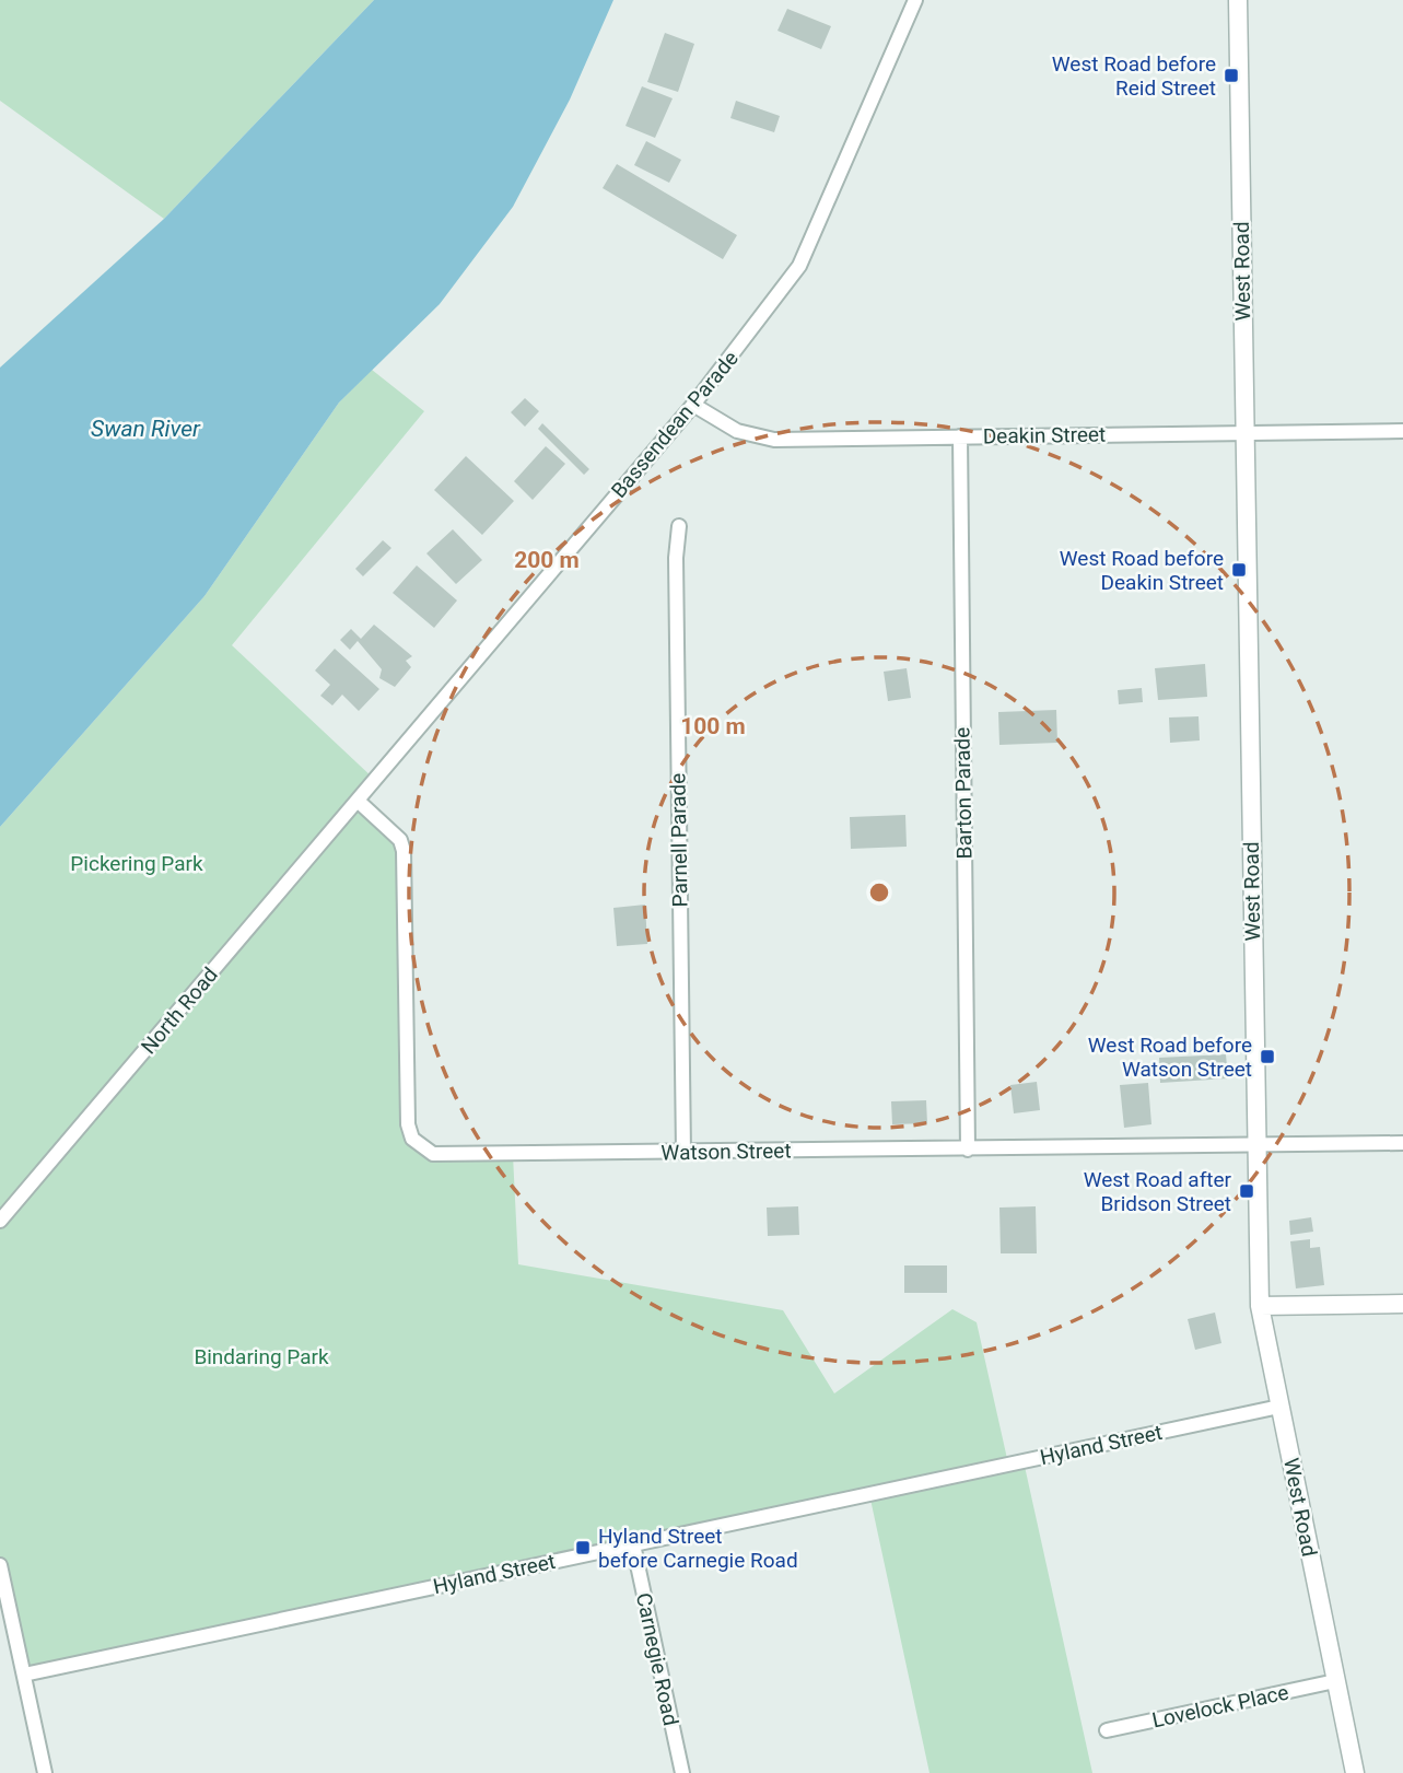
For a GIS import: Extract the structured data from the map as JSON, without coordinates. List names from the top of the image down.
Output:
{
  "streets": {
    "street": [
      "West Road",
      "Bassendean Parade",
      "Deakin Street",
      "Barton Parade",
      "Parnell Parade",
      "North Road",
      "Watson Street",
      "Hyland Street",
      "Carnegie Road",
      "Lovelock Place"
    ]
  },
  "crossings": [
    ["West Road", "Deakin Street"],
    ["West Road", "Watson Street"],
    ["West Road", "Hyland Street"],
    ["West Road", "Lovelock Place"],
    ["Bassendean Parade", "Deakin Street"],
    ["Bassendean Parade", "North Road"],
    ["Bassendean Parade", "Watson Street"],
    ["Deakin Street", "Barton Parade"],
    ["Barton Parade", "Watson Street"],
    ["Parnell Parade", "Watson Street"],
    ["North Road", "Watson Street"],
    ["Hyland Street", "Carnegie Road"]
  ],
  "water": ["Swan River"],
  "parks": ["Pickering Park", "Bindaring Park"],
  "places": {
    "transit": [
      "West Road before Reid Street",
      "West Road before Deakin Street",
      "West Road before Watson Street",
      "West Road after Bridson Street",
      "Hyland Street before Carnegie Road"
    ]
  },
  "rings": ["200 m", "100 m"]
}
